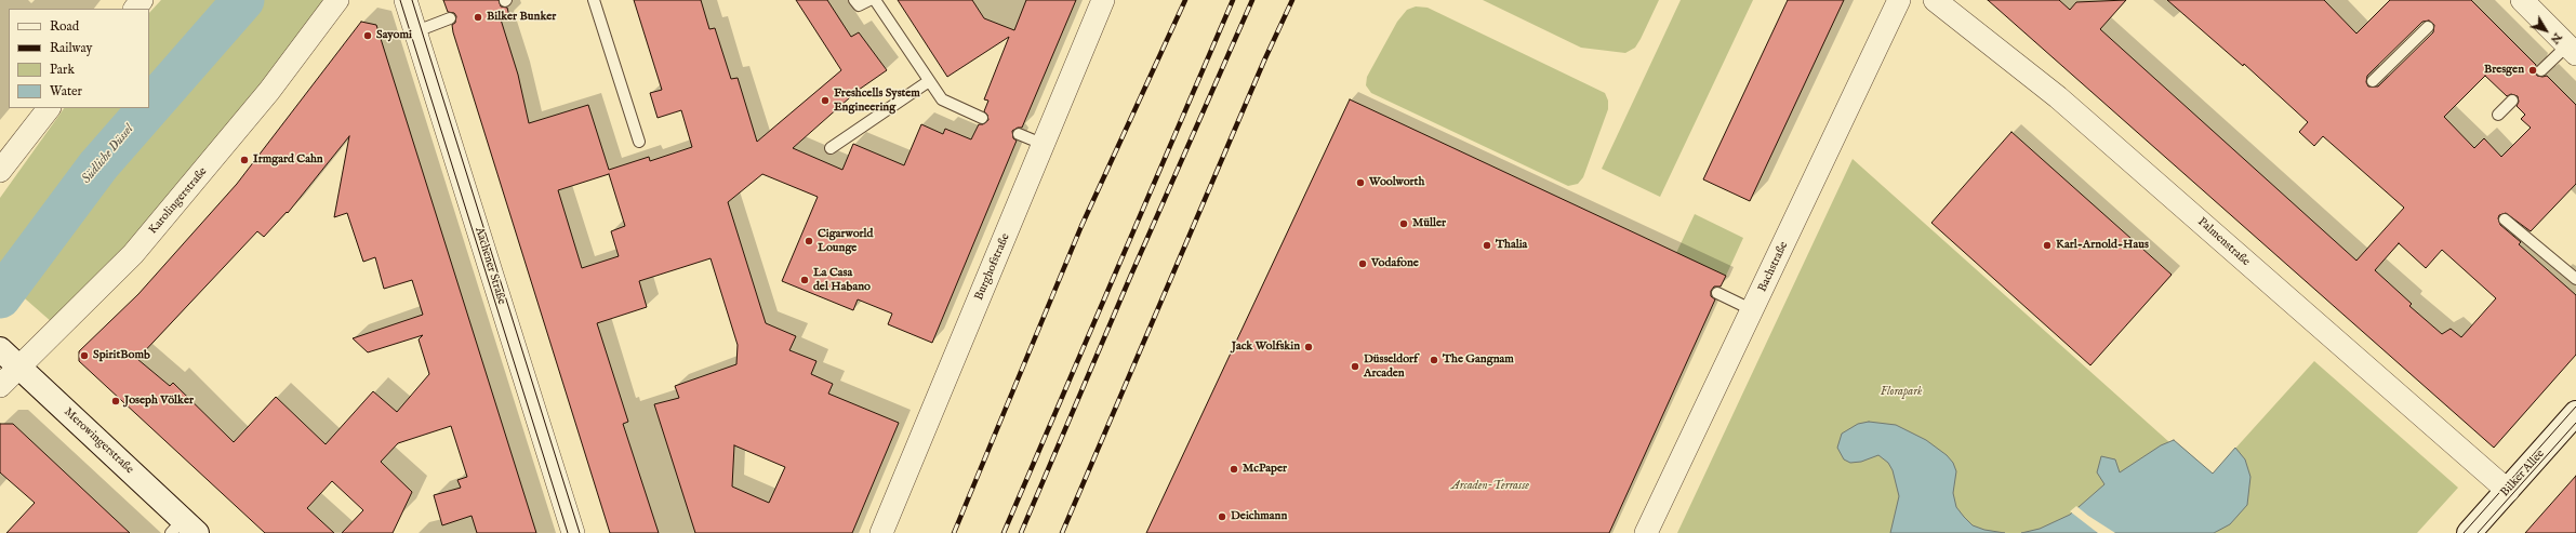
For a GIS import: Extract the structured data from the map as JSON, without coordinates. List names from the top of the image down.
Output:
{
  "streets": {
    "main road": ["Merowingerstraße", "Bilker Allee"],
    "street": [
      "Karolingerstraße",
      "Palmenstraße",
      "Aachener Straße",
      "Burghofstraße",
      "Bachstraße"
    ]
  },
  "crossings": [
    ["Karolingerstraße", "Merowingerstraße"],
    ["Palmenstraße", "Bilker Allee"]
  ],
  "water": ["Südliche Düssel"],
  "parks": ["Florapark", "Arcaden-Terrasse"],
  "places": [
    "Bilker Bunker",
    "Sayomi",
    "Bresgen",
    "Freshcells System Engineering",
    "Irmgard Cahn",
    "Woolworth",
    "Müller",
    "Cigarworld Lounge",
    "Thalia",
    "Karl-Arnold-Haus",
    "Vodafone",
    "La Casa del Habano",
    "Jack Wolfskin",
    "SpiritBomb",
    "The Gangnam",
    "Düsseldorf Arcaden",
    "Joseph Völker",
    "McPaper",
    "Deichmann"
  ],
  "legend": [
    "Road",
    "Railway",
    "Park",
    "Water"
  ],
  "north": "bottom right"
}
